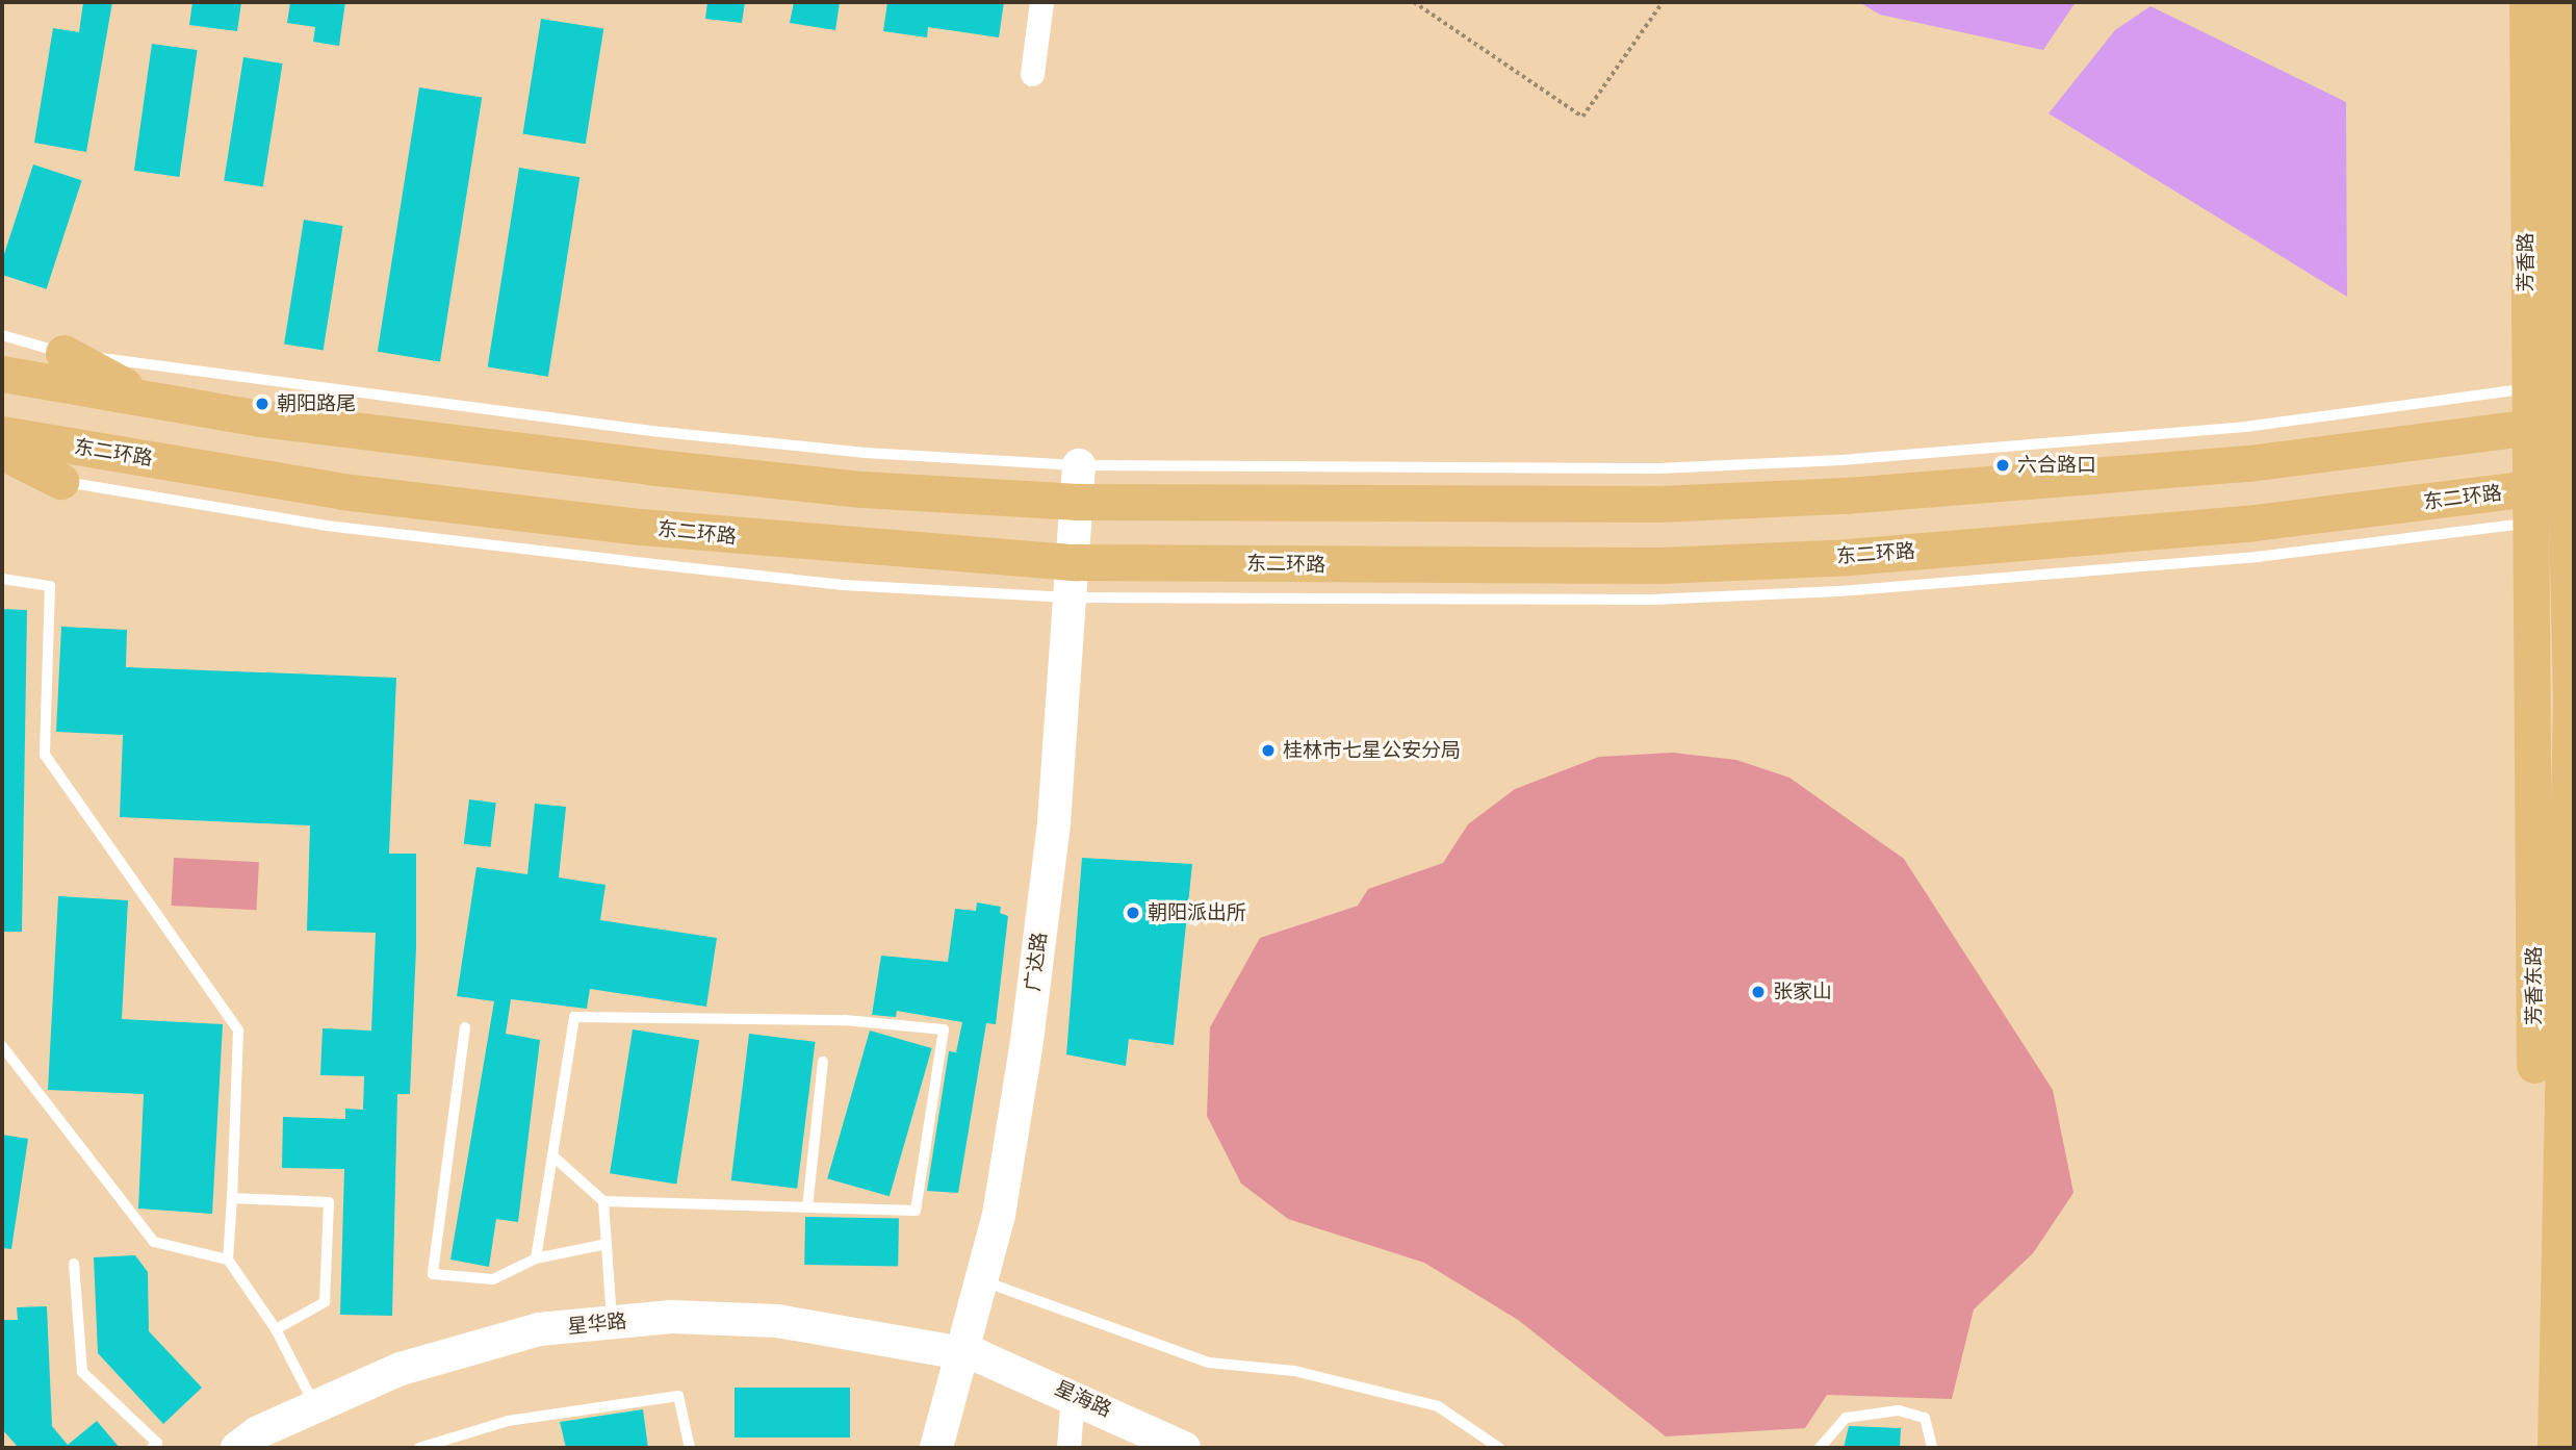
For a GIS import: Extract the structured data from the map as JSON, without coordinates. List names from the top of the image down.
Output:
{
  "streets": {
    "main road": ["芳香路", "东二环路", "芳香东路"],
    "street": ["广达路", "星华路", "星海路"]
  },
  "crossings": [
    ["芳香路", "东二环路"],
    ["芳香路", "芳香东路"],
    ["东二环路", "广达路"],
    ["东二环路", "芳香东路"],
    ["广达路", "星华路"],
    ["广达路", "星海路"],
    ["星华路", "星海路"]
  ],
  "places": [
    "朝阳路尾",
    "六合路口",
    "桂林市七星公安分局",
    "朝阳派出所",
    "张家山"
  ]
}
